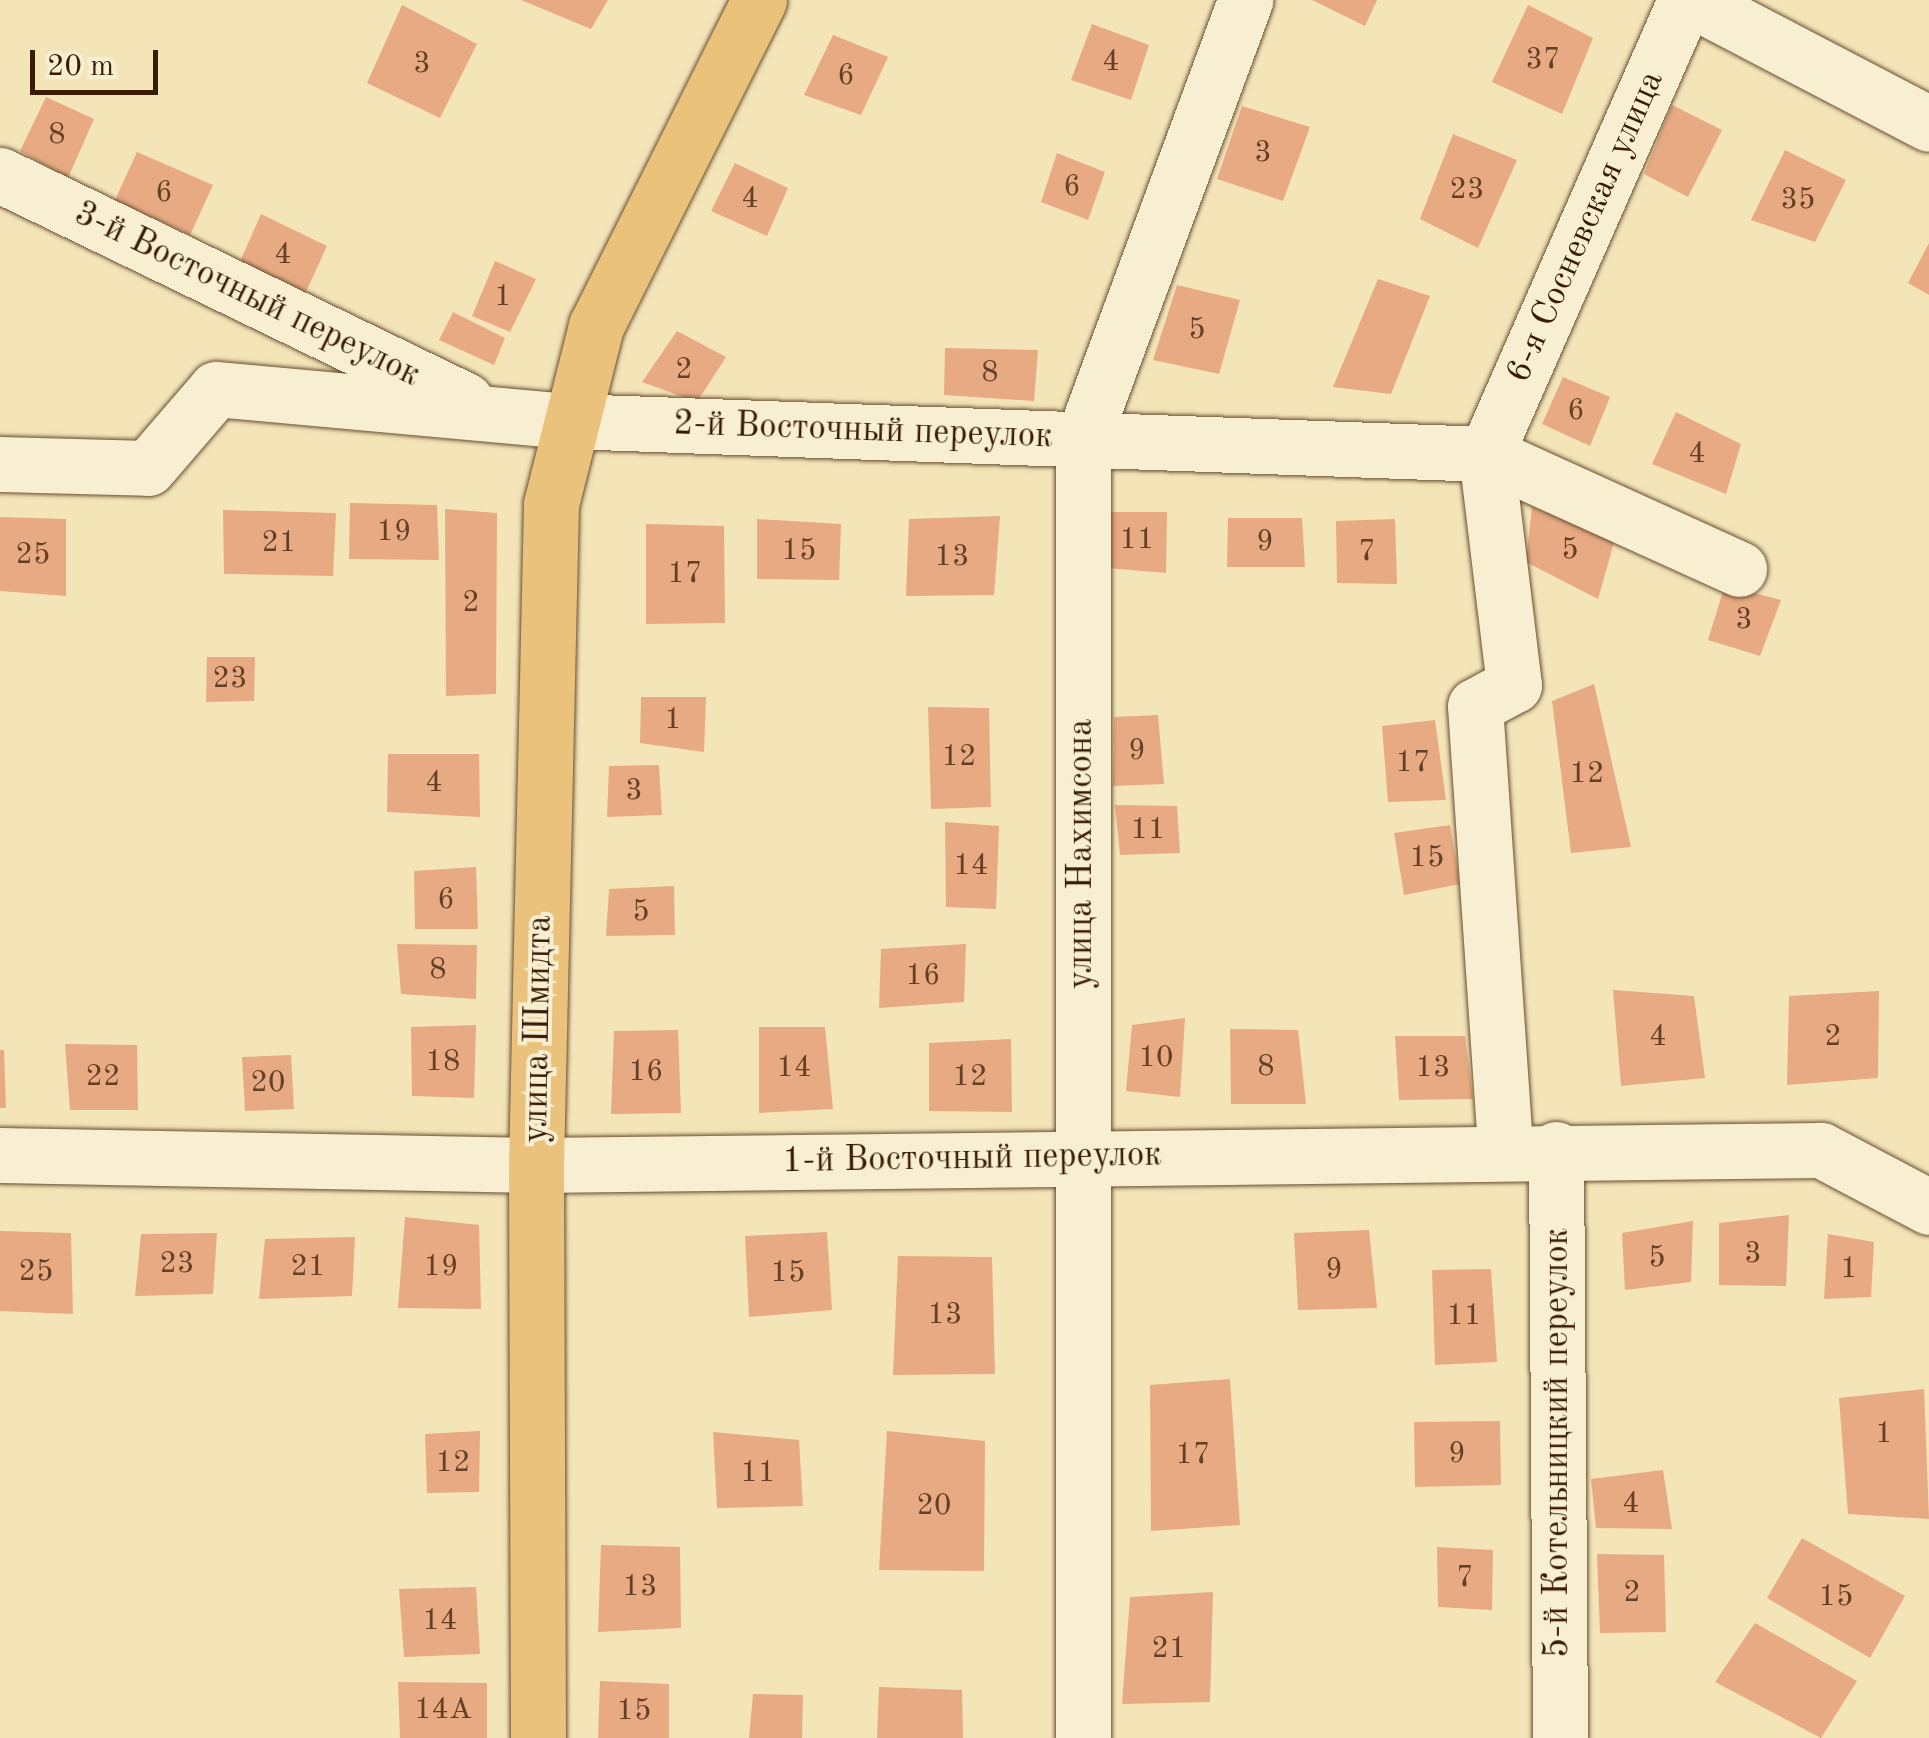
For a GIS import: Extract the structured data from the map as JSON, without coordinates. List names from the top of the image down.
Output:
{
  "streets": {
    "main road": ["улица Шмидта"],
    "street": [
      "6-я Сосневская улица",
      "3-й Восточный переулок",
      "2-й Восточный переулок",
      "улица Нахимсона",
      "1-й Восточный переулок",
      "5-й Котельницкий переулок"
    ]
  },
  "crossings": [
    ["6-я Сосневская улица", "2-й Восточный переулок"],
    ["6-я Сосневская улица", "5-й Котельницкий переулок"],
    ["3-й Восточный переулок", "2-й Восточный переулок"],
    ["2-й Восточный переулок", "улица Нахимсона"],
    ["2-й Восточный переулок", "улица Шмидта"],
    ["2-й Восточный переулок", "5-й Котельницкий переулок"],
    ["улица Нахимсона", "1-й Восточный переулок"],
    ["улица Шмидта", "1-й Восточный переулок"],
    ["1-й Восточный переулок", "5-й Котельницкий переулок"]
  ],
  "house_numbers": [
    "37",
    "4",
    "3",
    "6",
    "8",
    "3",
    "6",
    "23",
    "6",
    "4",
    "35",
    "4",
    "1",
    "5",
    "2",
    "8",
    "6",
    "4",
    "19",
    "11",
    "9",
    "21",
    "5",
    "15",
    "7",
    "25",
    "13",
    "17",
    "2",
    "3",
    "23",
    "1",
    "9",
    "12",
    "17",
    "12",
    "4",
    "3",
    "11",
    "15",
    "14",
    "6",
    "5",
    "8",
    "16",
    "4",
    "2",
    "10",
    "18",
    "8",
    "14",
    "13",
    "16",
    "22",
    "12",
    "20",
    "3",
    "5",
    "23",
    "21",
    "19",
    "1",
    "9",
    "25",
    "15",
    "13",
    "11",
    "1",
    "9",
    "17",
    "12",
    "11",
    "4",
    "20",
    "7",
    "13",
    "2",
    "15",
    "14",
    "21",
    "14А",
    "15"
  ],
  "scale_bar": "20 m"
}
